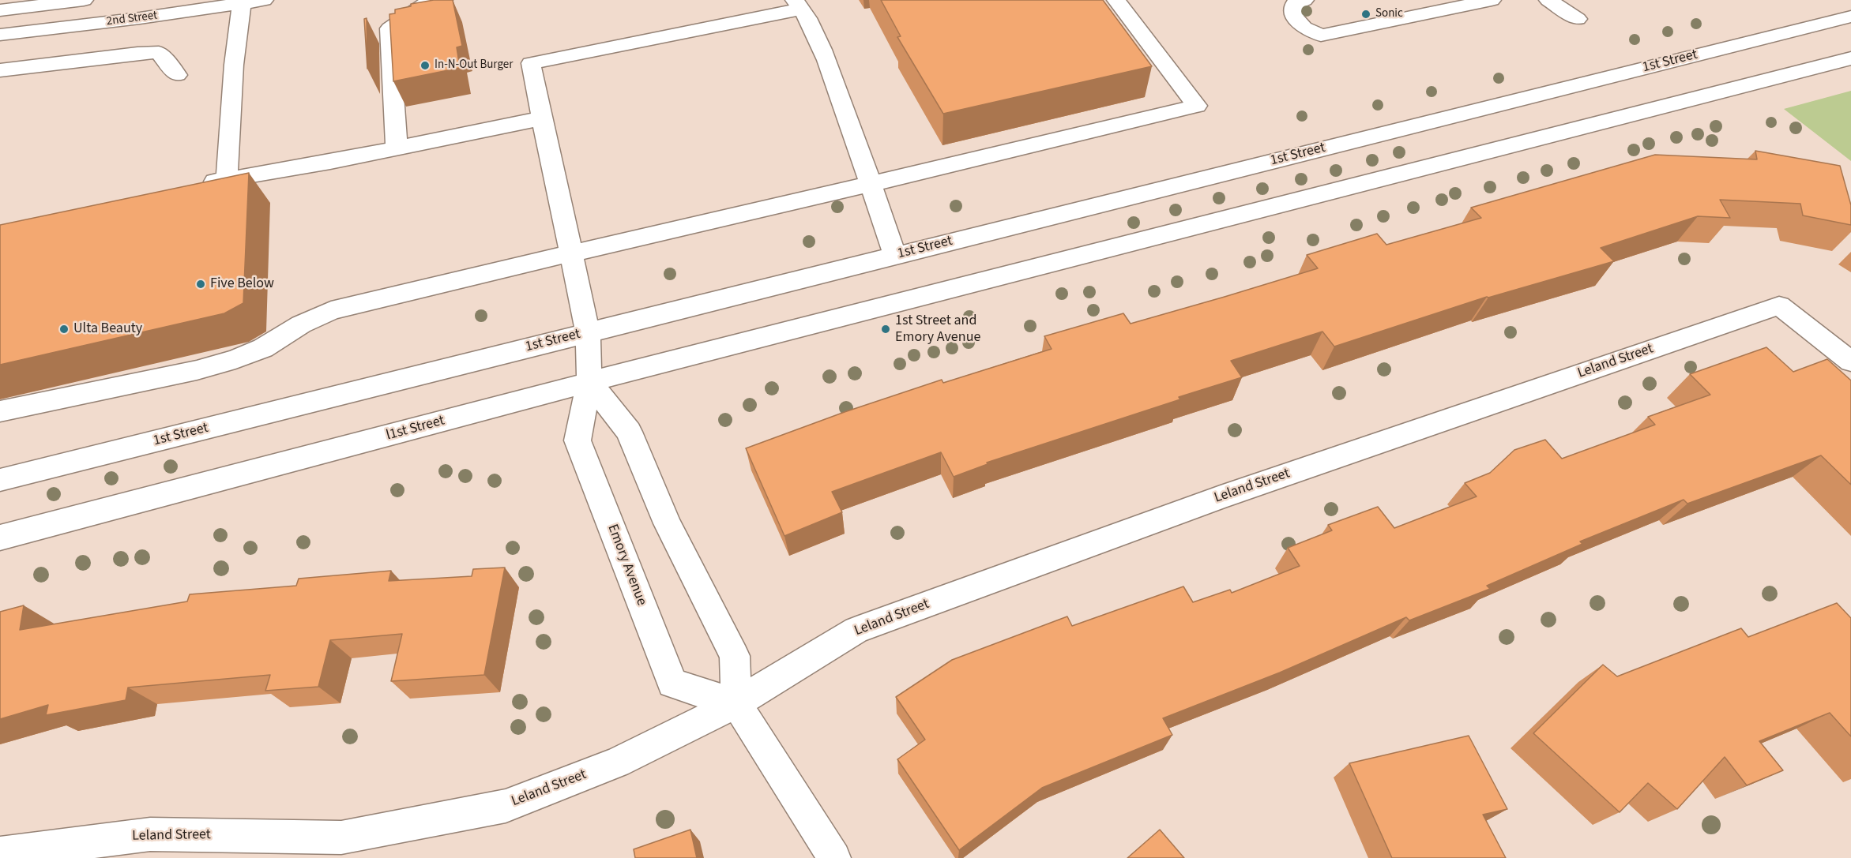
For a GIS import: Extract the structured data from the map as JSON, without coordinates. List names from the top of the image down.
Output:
{
  "streets": {
    "street": [
      "2nd Street",
      "1st Street",
      "Leland Street",
      "l1st Street",
      "Emory Avenue"
    ]
  },
  "crossings": [
    ["1st Street", "Emory Avenue"],
    ["Leland Street", "Emory Avenue"],
    ["l1st Street", "Emory Avenue"]
  ],
  "places": [
    "Sonic",
    "In-N-Out Burger",
    "Five Below",
    "Ulta Beauty",
    "1st Street and Emory Avenue"
  ]
}
